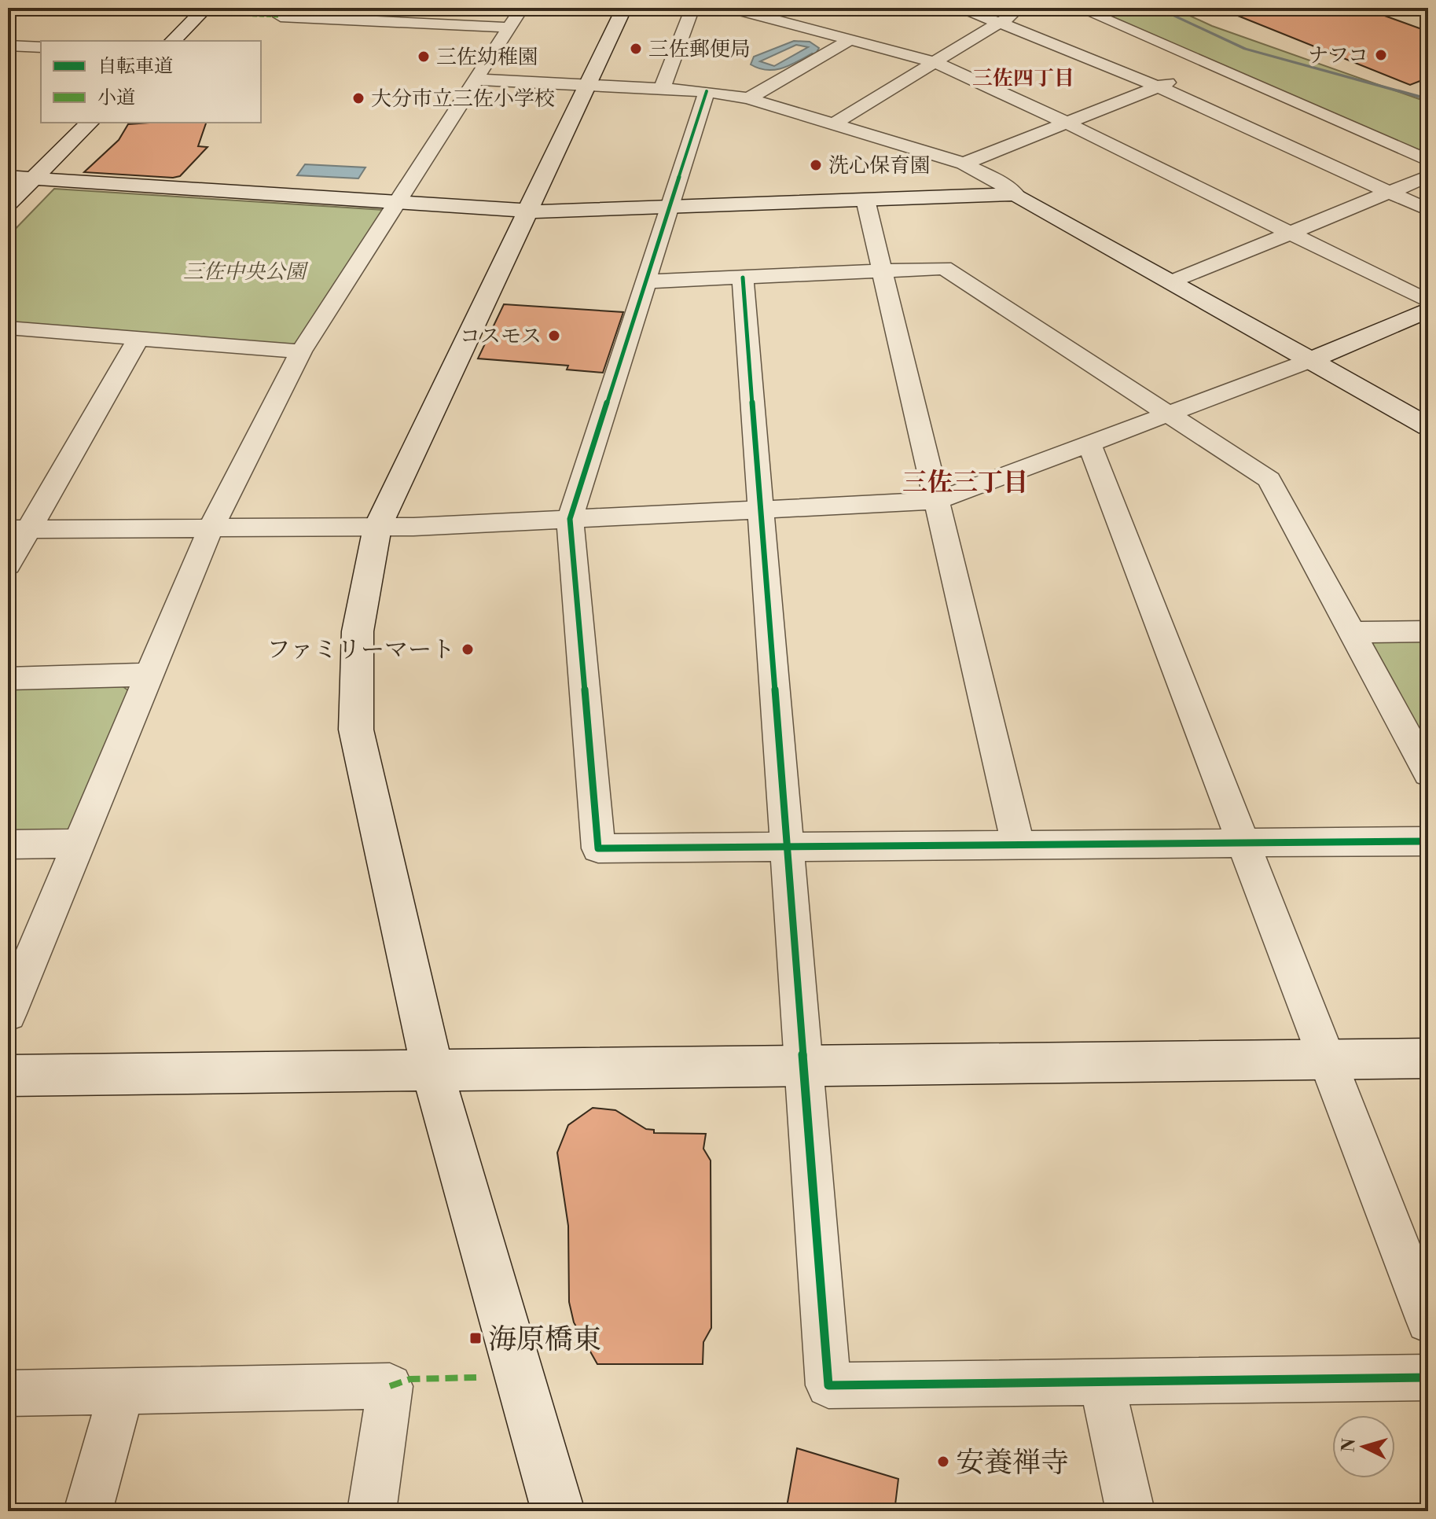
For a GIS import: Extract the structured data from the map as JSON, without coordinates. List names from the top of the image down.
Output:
{
  "districts": ["三佐四丁目", "三佐三丁目"],
  "parks": ["三佐中央公園"],
  "places": {
    "other": [
      "三佐郵便局",
      "ナフコ",
      "三佐幼稚園",
      "大分市立三佐小学校",
      "洗心保育園",
      "コスモス",
      "ファミリーマート",
      "安養禅寺"
    ],
    "transit": ["海原橋東"]
  },
  "legend": ["自転車道", "小道"],
  "north": "left"
}
